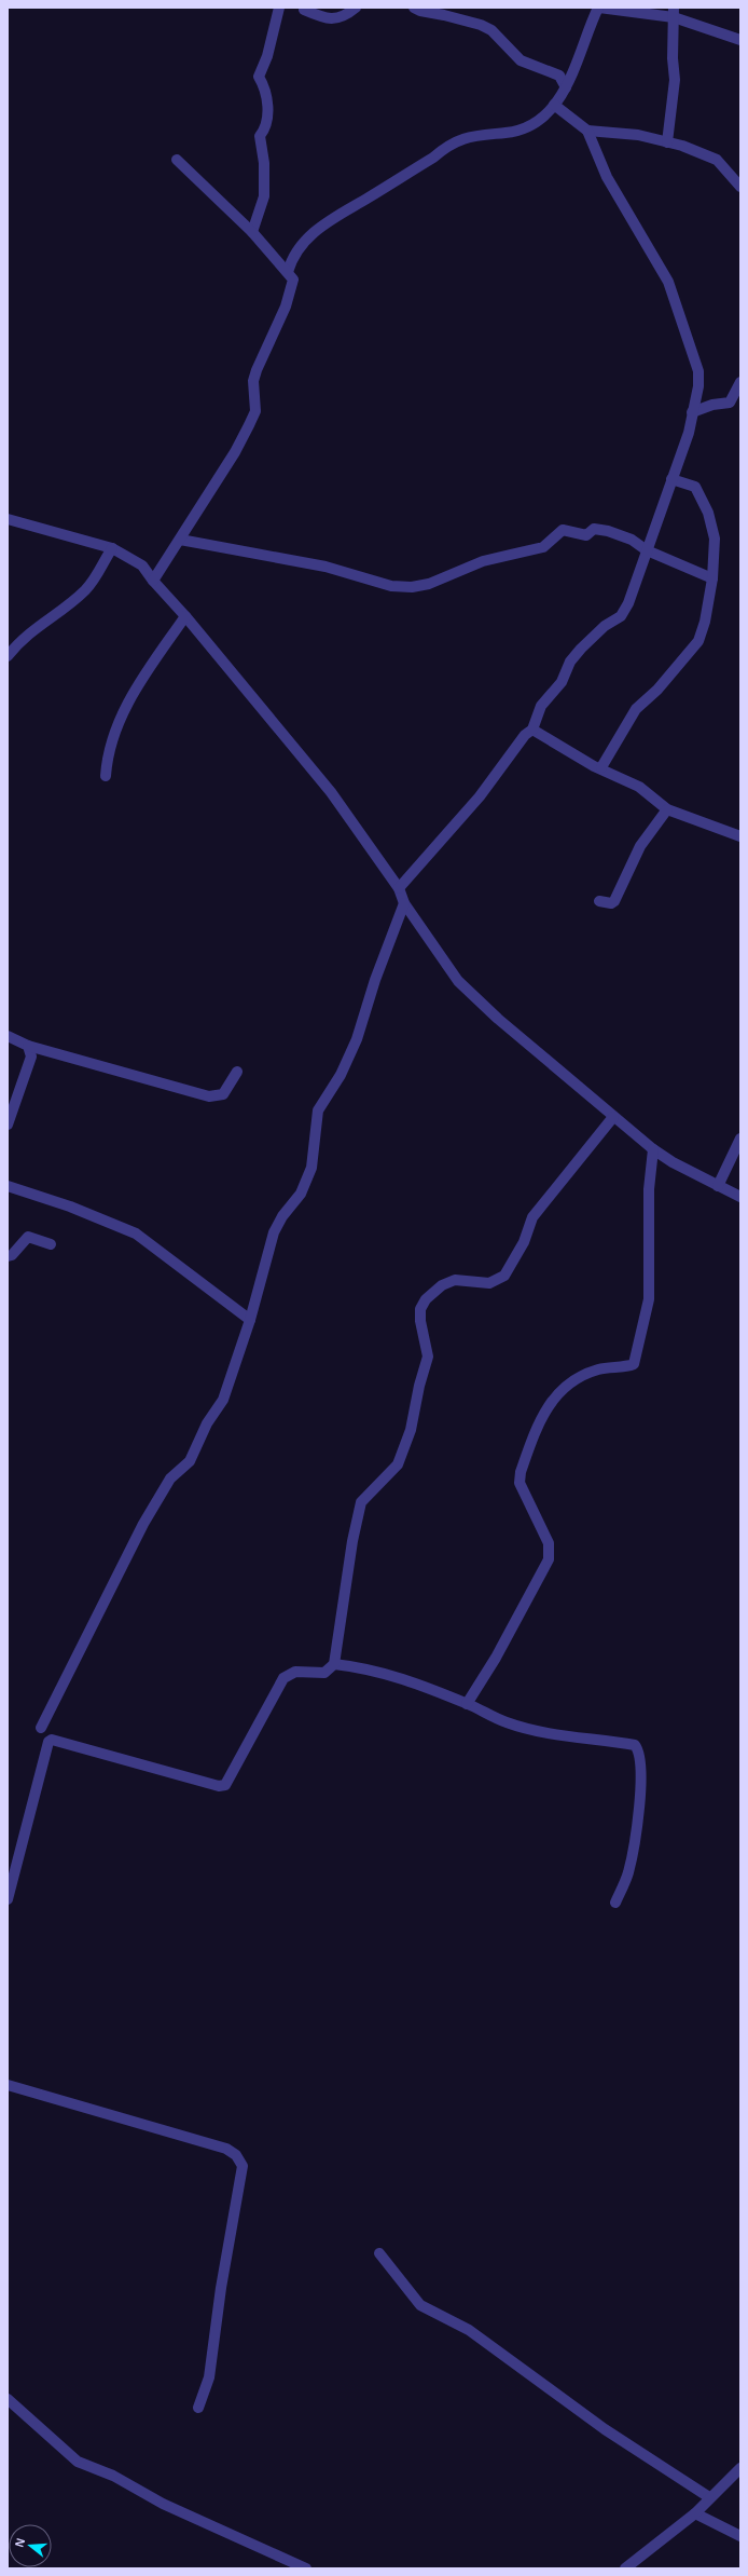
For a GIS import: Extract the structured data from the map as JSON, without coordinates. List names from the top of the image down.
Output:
{
  "north": "left"
}
